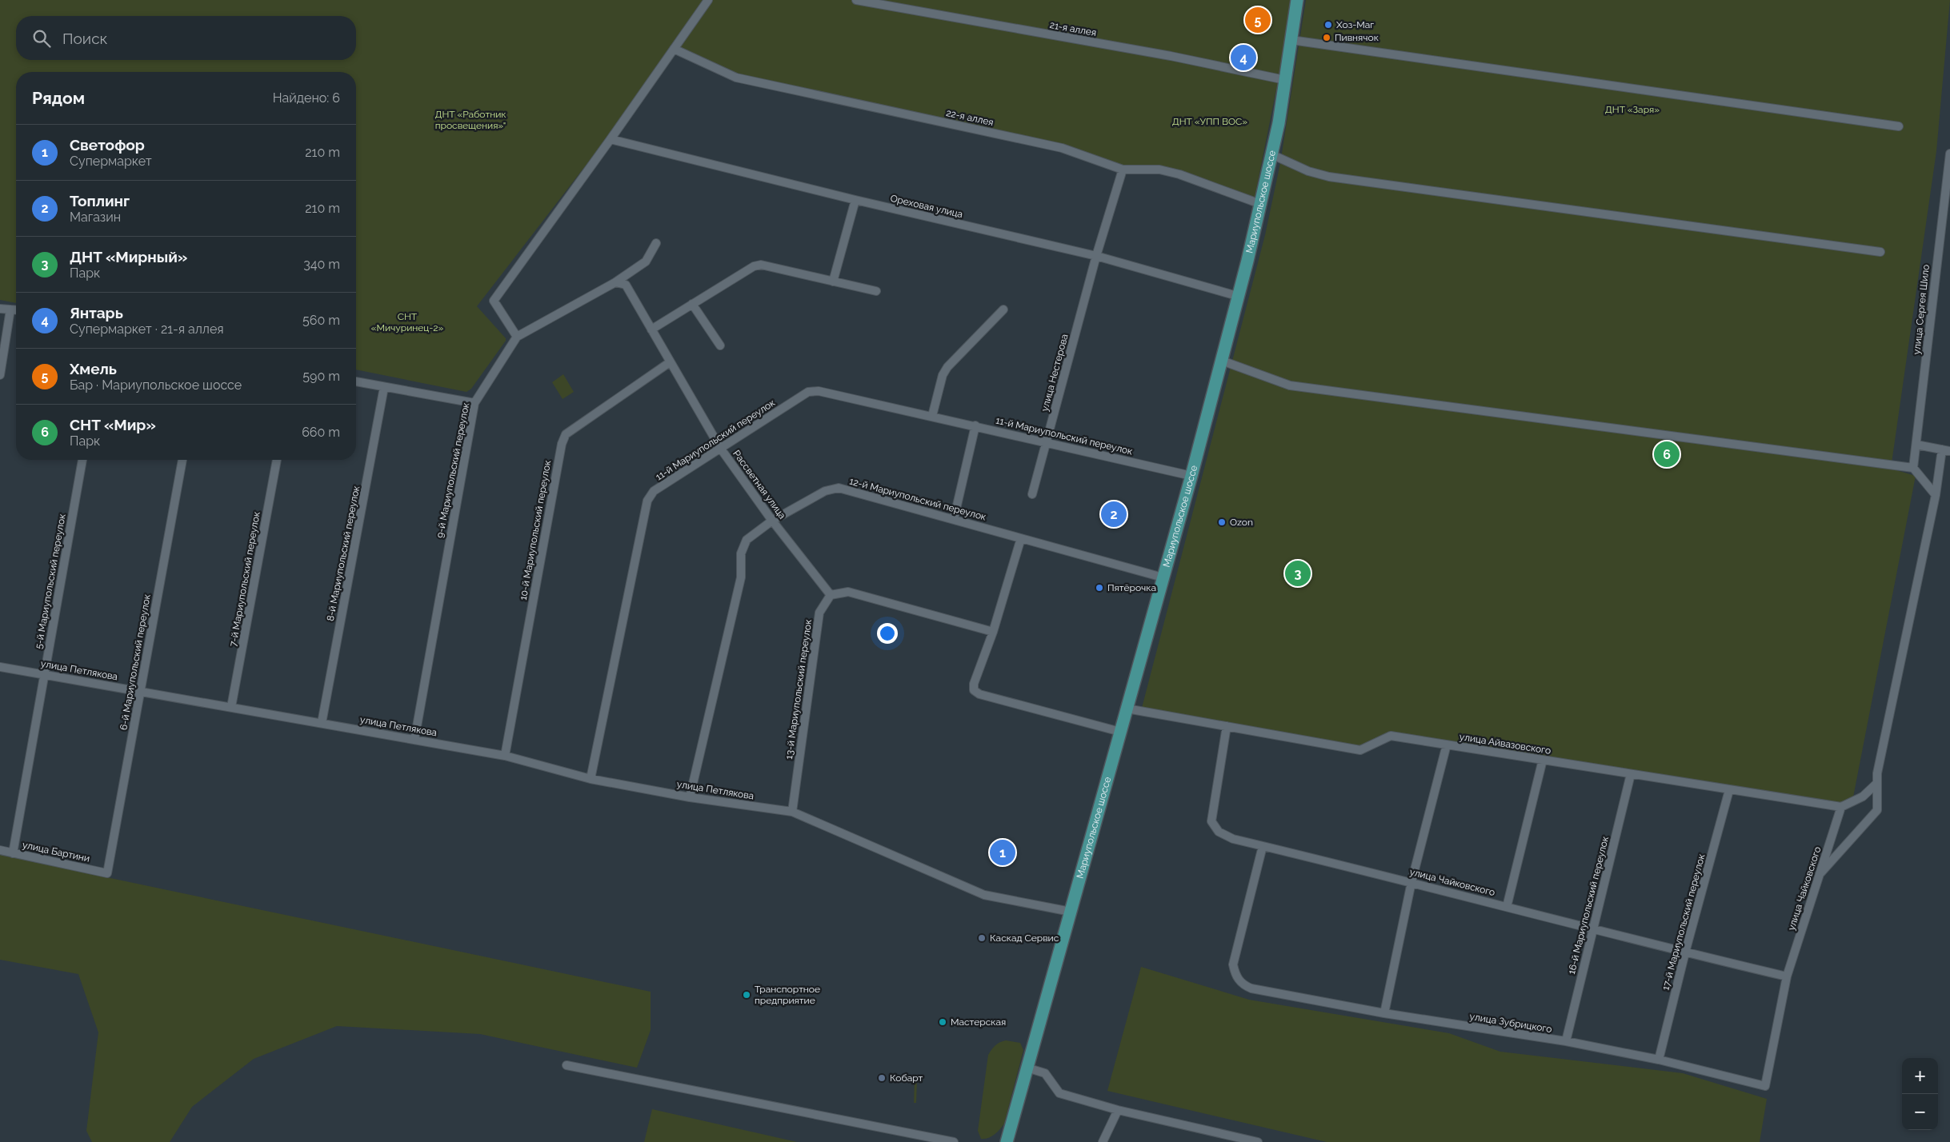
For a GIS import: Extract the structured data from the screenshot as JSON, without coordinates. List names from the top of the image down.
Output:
{
  "streets": {
    "main road": ["Мариупольское шоссе"],
    "street": [
      "21-я аллея",
      "22-я аллея",
      "Ореховая улица",
      "улица Сергея Шило",
      "улица Нестерова",
      "11-й Мариупольский переулок",
      "9-й Мариупольский переулок",
      "Рассветная улица",
      "12-й Мариупольский переулок",
      "10-й Мариупольский переулок",
      "8-й Мариупольский переулок",
      "7-й Мариупольский переулок",
      "5-й Мариупольский переулок",
      "6-й Мариупольский переулок",
      "улица Петлякова",
      "13-й Мариупольский переулок",
      "улица Айвазовского",
      "улица Бартини",
      "улица Чайковского",
      "16-й Мариупольский переулок",
      "17-й Мариупольский переулок",
      "улица Зубрицкого"
    ]
  },
  "crossings": [
    ["21-я аллея", "Мариупольское шоссе"],
    ["22-я аллея", "Мариупольское шоссе"],
    ["22-я аллея", "улица Нестерова"],
    ["Мариупольское шоссе", "Ореховая улица"],
    ["Мариупольское шоссе", "11-й Мариупольский переулок"],
    ["Мариупольское шоссе", "12-й Мариупольский переулок"],
    ["Мариупольское шоссе", "улица Петлякова"],
    ["Мариупольское шоссе", "улица Айвазовского"],
    ["Ореховая улица", "улица Нестерова"],
    ["улица Нестерова", "11-й Мариупольский переулок"],
    ["11-й Мариупольский переулок", "Рассветная улица"],
    ["11-й Мариупольский переулок", "улица Петлякова"],
    ["9-й Мариупольский переулок", "Рассветная улица"],
    ["9-й Мариупольский переулок", "улица Петлякова"],
    ["Рассветная улица", "12-й Мариупольский переулок"],
    ["Рассветная улица", "10-й Мариупольский переулок"],
    ["Рассветная улица", "13-й Мариупольский переулок"],
    ["12-й Мариупольский переулок", "улица Петлякова"],
    ["10-й Мариупольский переулок", "улица Петлякова"],
    ["8-й Мариупольский переулок", "улица Петлякова"],
    ["7-й Мариупольский переулок", "улица Петлякова"],
    ["5-й Мариупольский переулок", "улица Петлякова"],
    ["5-й Мариупольский переулок", "улица Бартини"],
    ["6-й Мариупольский переулок", "улица Петлякова"],
    ["6-й Мариупольский переулок", "улица Бартини"],
    ["улица Петлякова", "13-й Мариупольский переулок"],
    ["улица Айвазовского", "улица Чайковского"],
    ["улица Айвазовского", "16-й Мариупольский переулок"],
    ["улица Айвазовского", "17-й Мариупольский переулок"],
    ["улица Чайковского", "16-й Мариупольский переулок"],
    ["улица Чайковского", "17-й Мариупольский переулок"],
    ["улица Чайковского", "улица Зубрицкого"],
    ["16-й Мариупольский переулок", "улица Зубрицкого"],
    ["17-й Мариупольский переулок", "улица Зубрицкого"]
  ],
  "parks": [
    "ДНТ «Заря»",
    "ДНТ «Работник просвещения»\"",
    "ДНТ «УПП ВОС»",
    "СНТ «Мичуринец-2»"
  ],
  "places": [
    "Хоз-Маг",
    "Пивнячок",
    "Ozon",
    "Пятёрочка",
    "Каскад Сервис",
    "Транспортное предприятие",
    "Мастерская",
    "Кобарт"
  ],
  "page": {
    "pins": [
      "5",
      "4",
      "6",
      "2",
      "3",
      "1"
    ],
    "search": "Поиск",
    "heading": ["Рядом", "Найдено: 6"],
    "list": [
      {
        "mark": "1",
        "name": "Светофор",
        "note": "Супермаркет",
        "value": "210 m"
      },
      {
        "mark": "2",
        "name": "Топлинг",
        "note": "Магазин",
        "value": "210 m"
      },
      {
        "mark": "3",
        "name": "ДНТ «Мирный»",
        "note": "Парк",
        "value": "340 m"
      },
      {
        "mark": "4",
        "name": "Янтарь",
        "note": "Супермаркет · 21-я аллея",
        "value": "560 m"
      },
      {
        "mark": "5",
        "name": "Хмель",
        "note": "Бар · Мариупольское шоссе",
        "value": "590 m"
      },
      {
        "mark": "6",
        "name": "СНТ «Мир»",
        "note": "Парк",
        "value": "660 m"
      }
    ],
    "map_buttons": ["+", "−"]
  }
}
